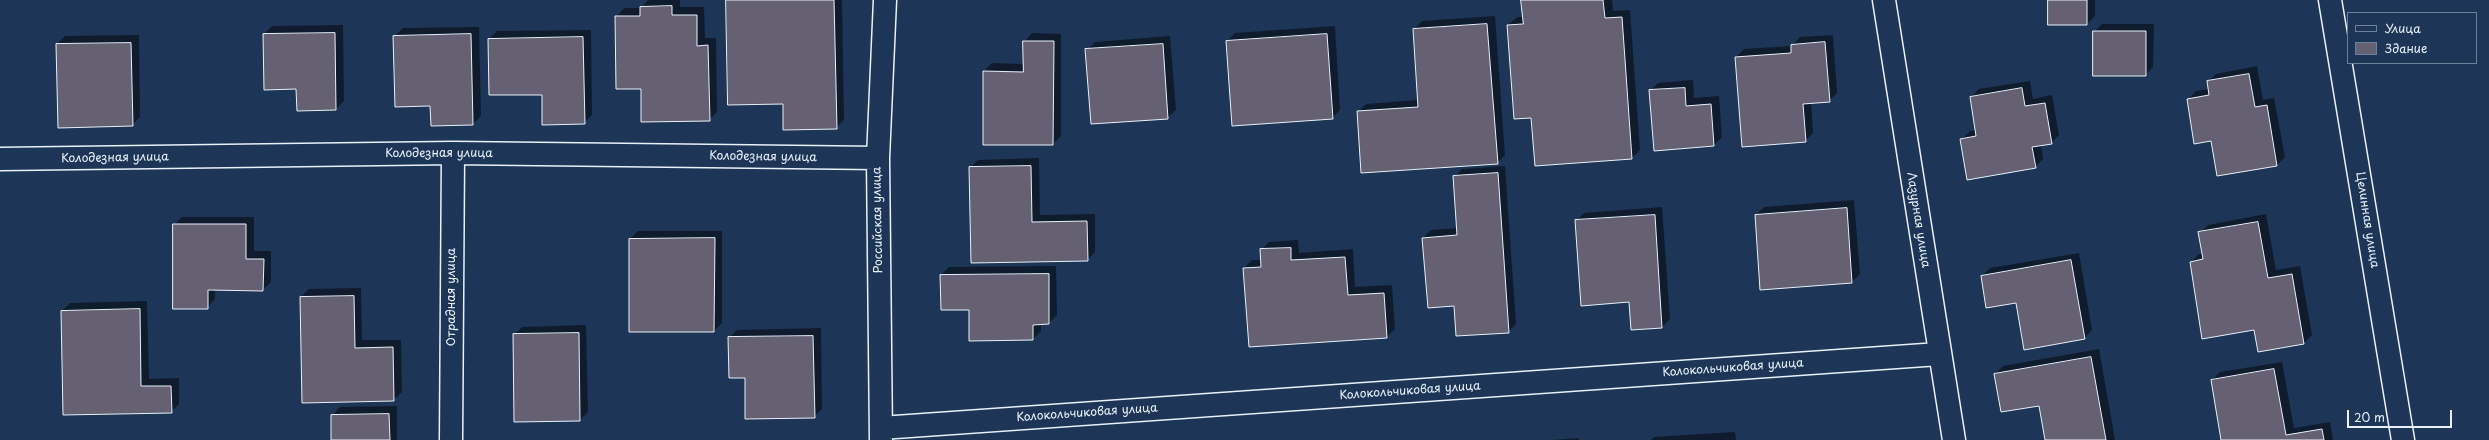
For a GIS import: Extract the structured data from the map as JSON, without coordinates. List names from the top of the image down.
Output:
{
  "streets": {
    "street": [
      "Колодезная улица",
      "Российская улица",
      "Лазурная улица",
      "Целинная улица",
      "Отрадная улица",
      "Колокольчиковая улица"
    ]
  },
  "crossings": [
    ["Колодезная улица", "Российская улица"],
    ["Колодезная улица", "Отрадная улица"],
    ["Российская улица", "Колокольчиковая улица"],
    ["Лазурная улица", "Колокольчиковая улица"]
  ],
  "legend": ["Улица", "Здание"],
  "scale_bar": "20 m"
}
